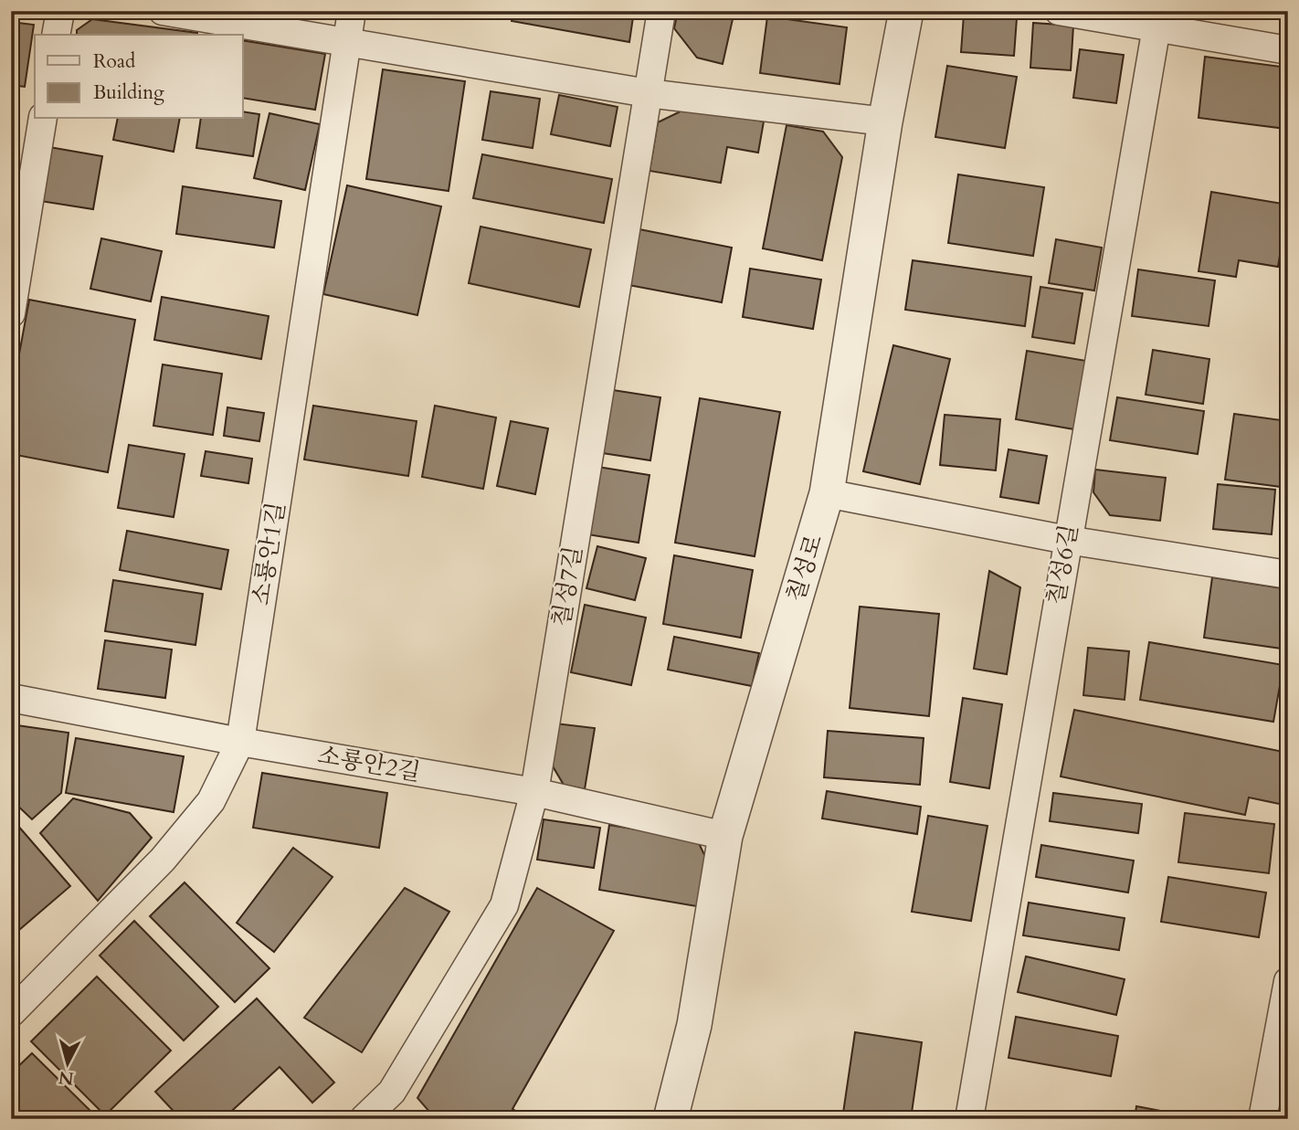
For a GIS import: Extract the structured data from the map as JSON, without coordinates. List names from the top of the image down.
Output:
{
  "streets": {
    "street": [
      "소룡안1길",
      "칠성6길",
      "칠성로",
      "칠성7길",
      "소룡안2길"
    ]
  },
  "crossings": [
    ["소룡안1길", "소룡안2길"],
    ["칠성로", "소룡안2길"],
    ["칠성7길", "소룡안2길"]
  ],
  "legend": ["Road", "Building"],
  "north": "bottom"
}
